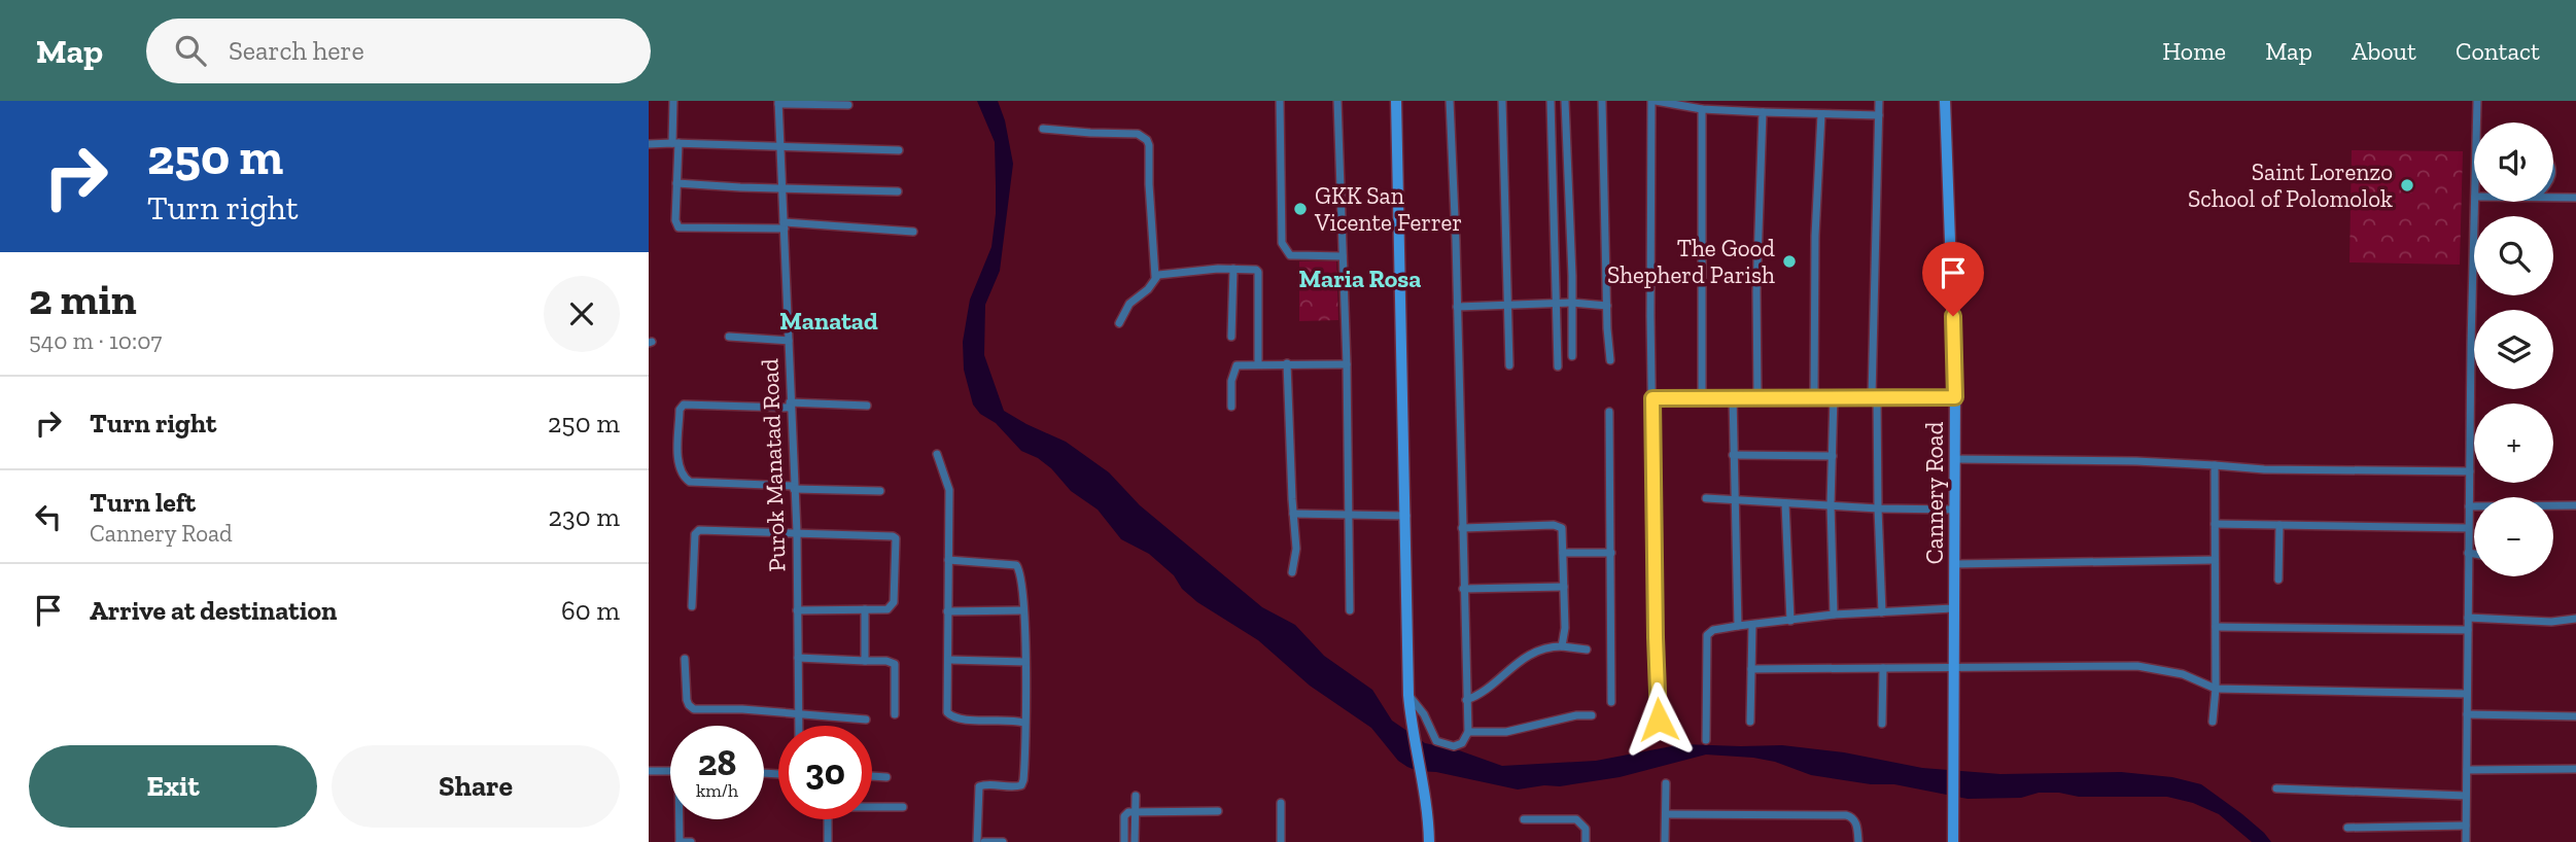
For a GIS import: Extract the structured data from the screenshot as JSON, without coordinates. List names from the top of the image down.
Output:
{
  "streets": {
    "main road": ["Cannery Road"],
    "street": ["Purok Manatad Road"]
  },
  "districts": ["Maria Rosa", "Manatad"],
  "places": ["Saint Lorenzo School of Polomolok", "GKK San Vicente Ferrer", "The Good Shepherd Parish"],
  "page": {
    "header": "Map",
    "search": "Search here",
    "nav": [
      "Home",
      "Map",
      "About",
      "Contact"
    ],
    "turn": ["250 m", "Turn right"],
    "map_buttons": ["+", "−"],
    "heading": ["2 min", "540 m · 10:07"],
    "list": [
      {
        "name": "Turn right",
        "value": "250 m"
      },
      {
        "name": "Turn left",
        "note": "Cannery Road",
        "value": "230 m"
      },
      {
        "name": "Arrive at destination",
        "value": "60 m"
      }
    ],
    "speed": "28 km/h",
    "limit": "30",
    "buttons": ["Exit", "Share"]
  }
}
